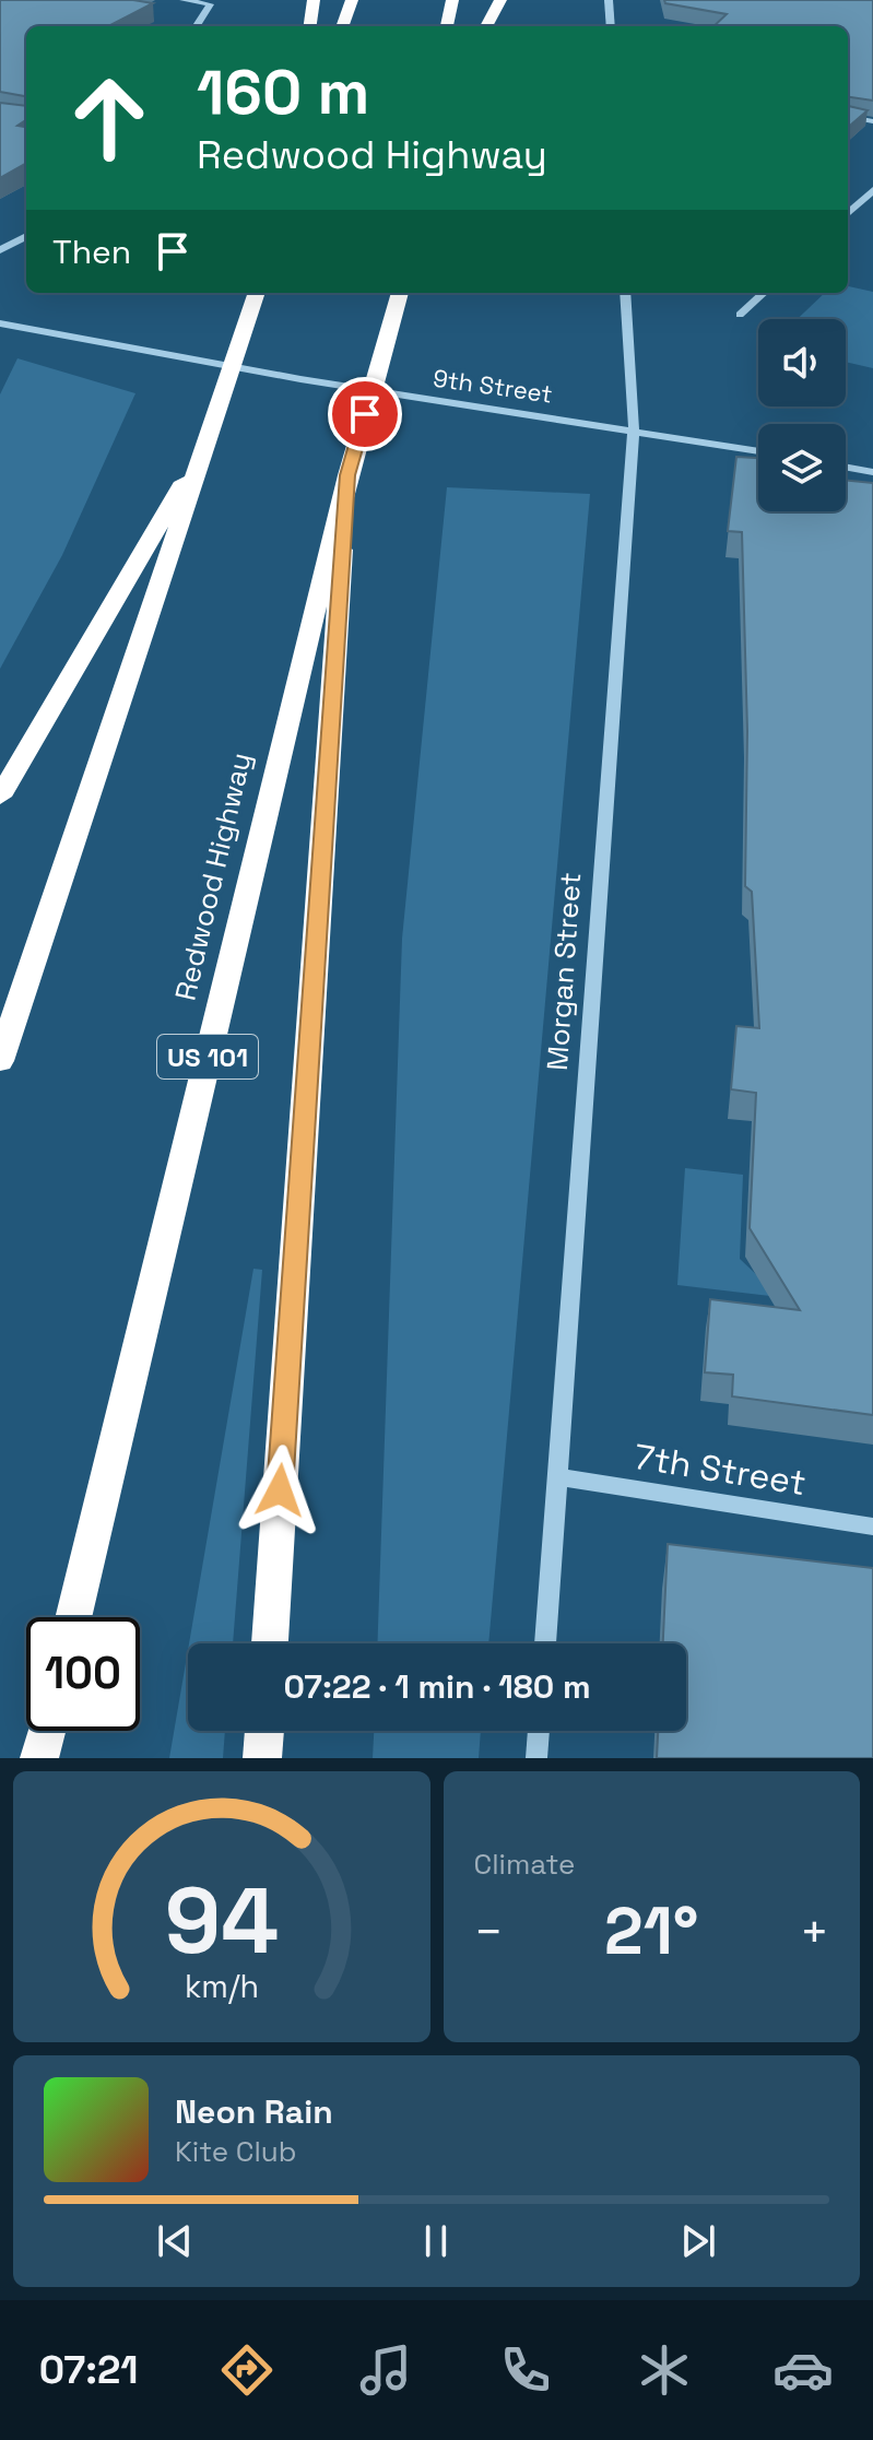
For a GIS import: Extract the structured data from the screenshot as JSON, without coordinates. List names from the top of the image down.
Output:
{
  "streets": {
    "highway": ["Redwood Highway", "US 101"],
    "street": ["9th Street", "Morgan Street", "7th Street"]
  },
  "crossings": [
    ["9th Street", "Morgan Street"],
    ["Morgan Street", "7th Street"]
  ],
  "page": {
    "turn": ["160 m", "Redwood Highway"],
    "then": "Then",
    "limit": "100",
    "trip": "07:22 · 1 min · 180 m",
    "tile": "Climate",
    "heat": ["−", "21°", "+"],
    "song": ["Neon Rain", "Kite Club"],
    "tabs": "07:21",
    "gauge": ["94", "km/h"]
  }
}
